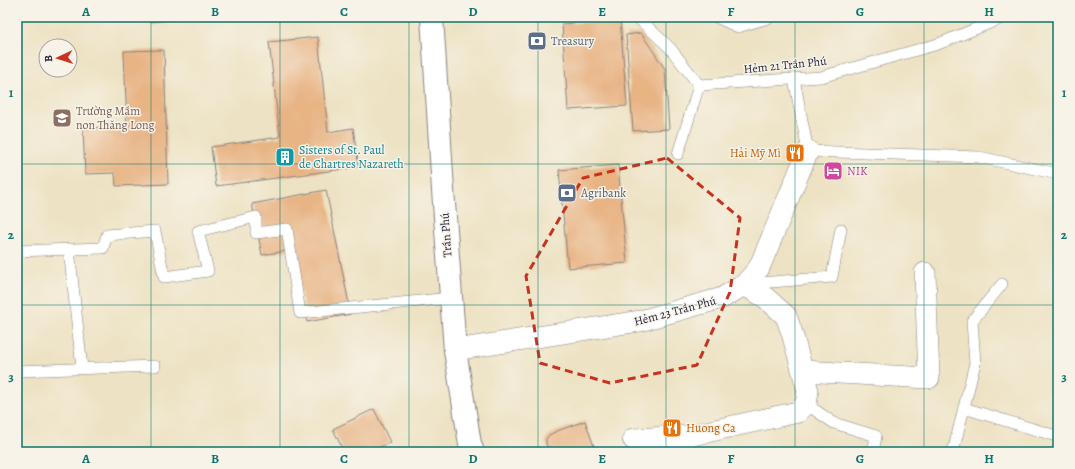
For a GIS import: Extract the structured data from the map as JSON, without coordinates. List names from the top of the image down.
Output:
{
  "streets": {
    "main road": ["Trần Phú"],
    "street": ["Hẻm 23 Trần Phú"],
    "lane": ["Hẻm 21 Trần Phú"]
  },
  "crossings": [
    ["Trần Phú", "Hẻm 23 Trần Phú"]
  ],
  "places": {
    "bank": ["Treasury", "Agribank"],
    "school or university": ["Trường Mầm non Thăng Long"],
    "restaurant": ["Hải Mỹ Mì", "Huong Ca"],
    "building": ["Sisters of St. Paul de Chartres Nazareth"],
    "hotel": ["NIK"]
  },
  "north": "left",
  "grid": {
    "columns": [
      "A",
      "B",
      "C",
      "D",
      "E",
      "F",
      "G",
      "H"
    ],
    "rows": ["1", "2", "3"]
  }
}
